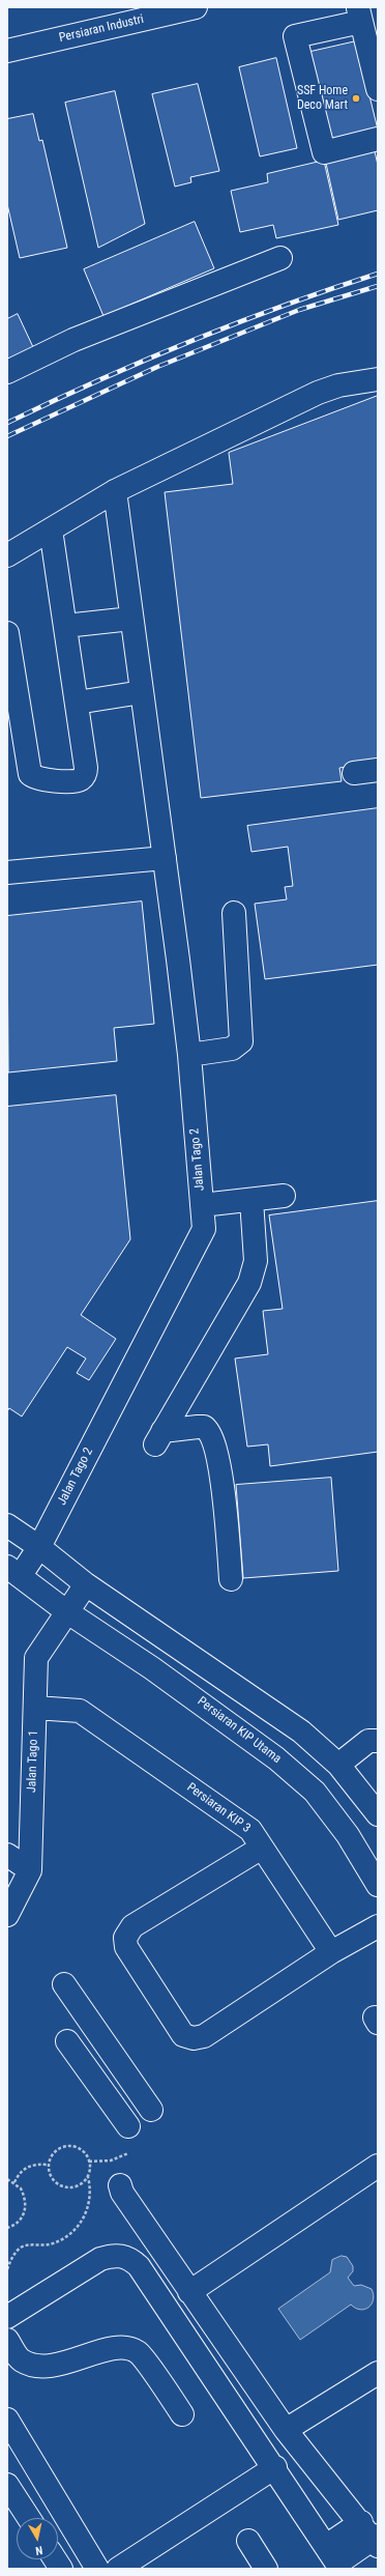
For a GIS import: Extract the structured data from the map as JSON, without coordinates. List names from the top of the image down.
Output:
{
  "streets": {
    "street": [
      "Persiaran Industri",
      "Jalan Tago 2",
      "Persiaran KIP Utama",
      "Jalan Tago 1",
      "Persiaran KIP 3"
    ]
  },
  "crossings": [
    ["Persiaran KIP Utama", "Jalan Tago 1"],
    ["Jalan Tago 1", "Persiaran KIP 3"]
  ],
  "places": ["SSF Home Deco Mart"],
  "north": "bottom"
}
